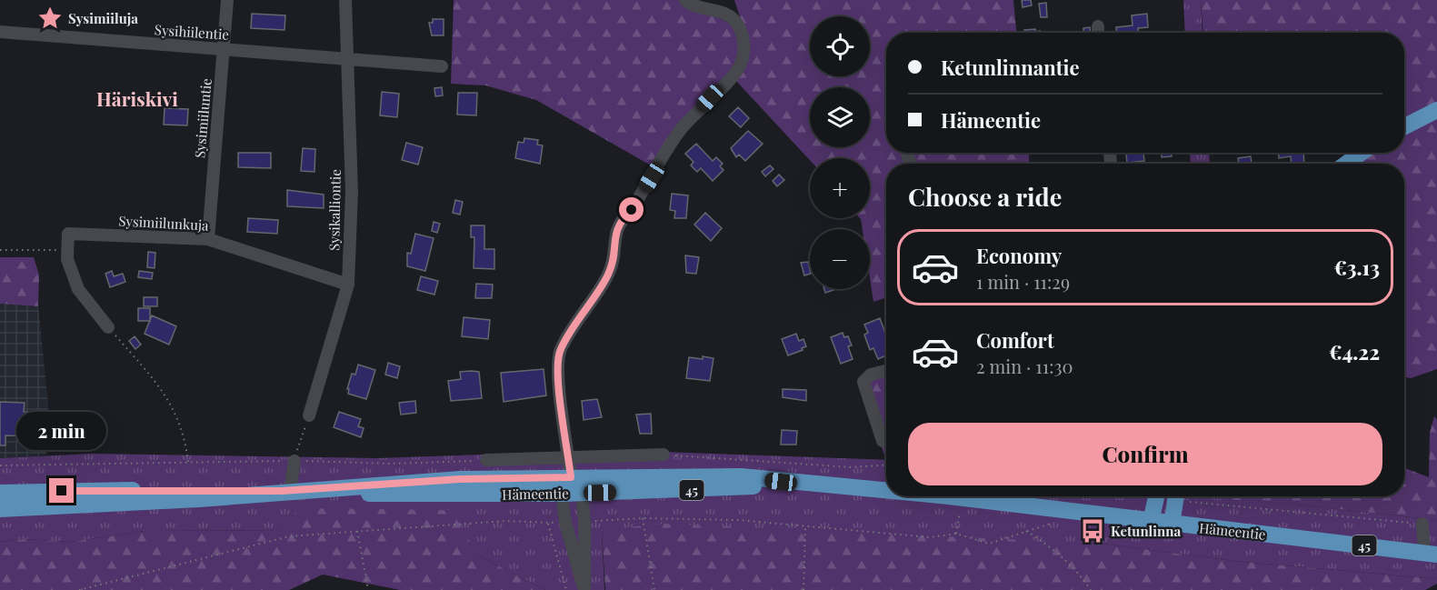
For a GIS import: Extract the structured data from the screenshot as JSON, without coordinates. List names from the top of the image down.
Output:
{
  "streets": {
    "main road": ["45", "Hämeentie"],
    "street": [
      "Sysihiilentie",
      "Sysimiiluntie",
      "Sysikalliontie",
      "Sysimiilunkuja"
    ]
  },
  "crossings": [
    ["Sysihiilentie", "Sysimiiluntie"],
    ["Sysihiilentie", "Sysikalliontie"],
    ["Sysimiiluntie", "Sysimiilunkuja"],
    ["Sysikalliontie", "Sysimiilunkuja"]
  ],
  "districts": ["Häriskivi"],
  "places": {
    "place": ["Sysimiiluja"],
    "bus stop": ["Ketunlinna"]
  },
  "page": {
    "map_buttons": ["+", "−"],
    "banner": ["Ketunlinnantie", "Hämeentie"],
    "heading": "Choose a ride",
    "list": [
      {
        "name": "Economy",
        "note": "1 min · 11:29",
        "value": "€3.13"
      },
      {
        "name": "Comfort",
        "note": "2 min · 11:30",
        "value": "€4.22"
      }
    ],
    "bubble": "2 min",
    "buttons": "Confirm"
  }
}
